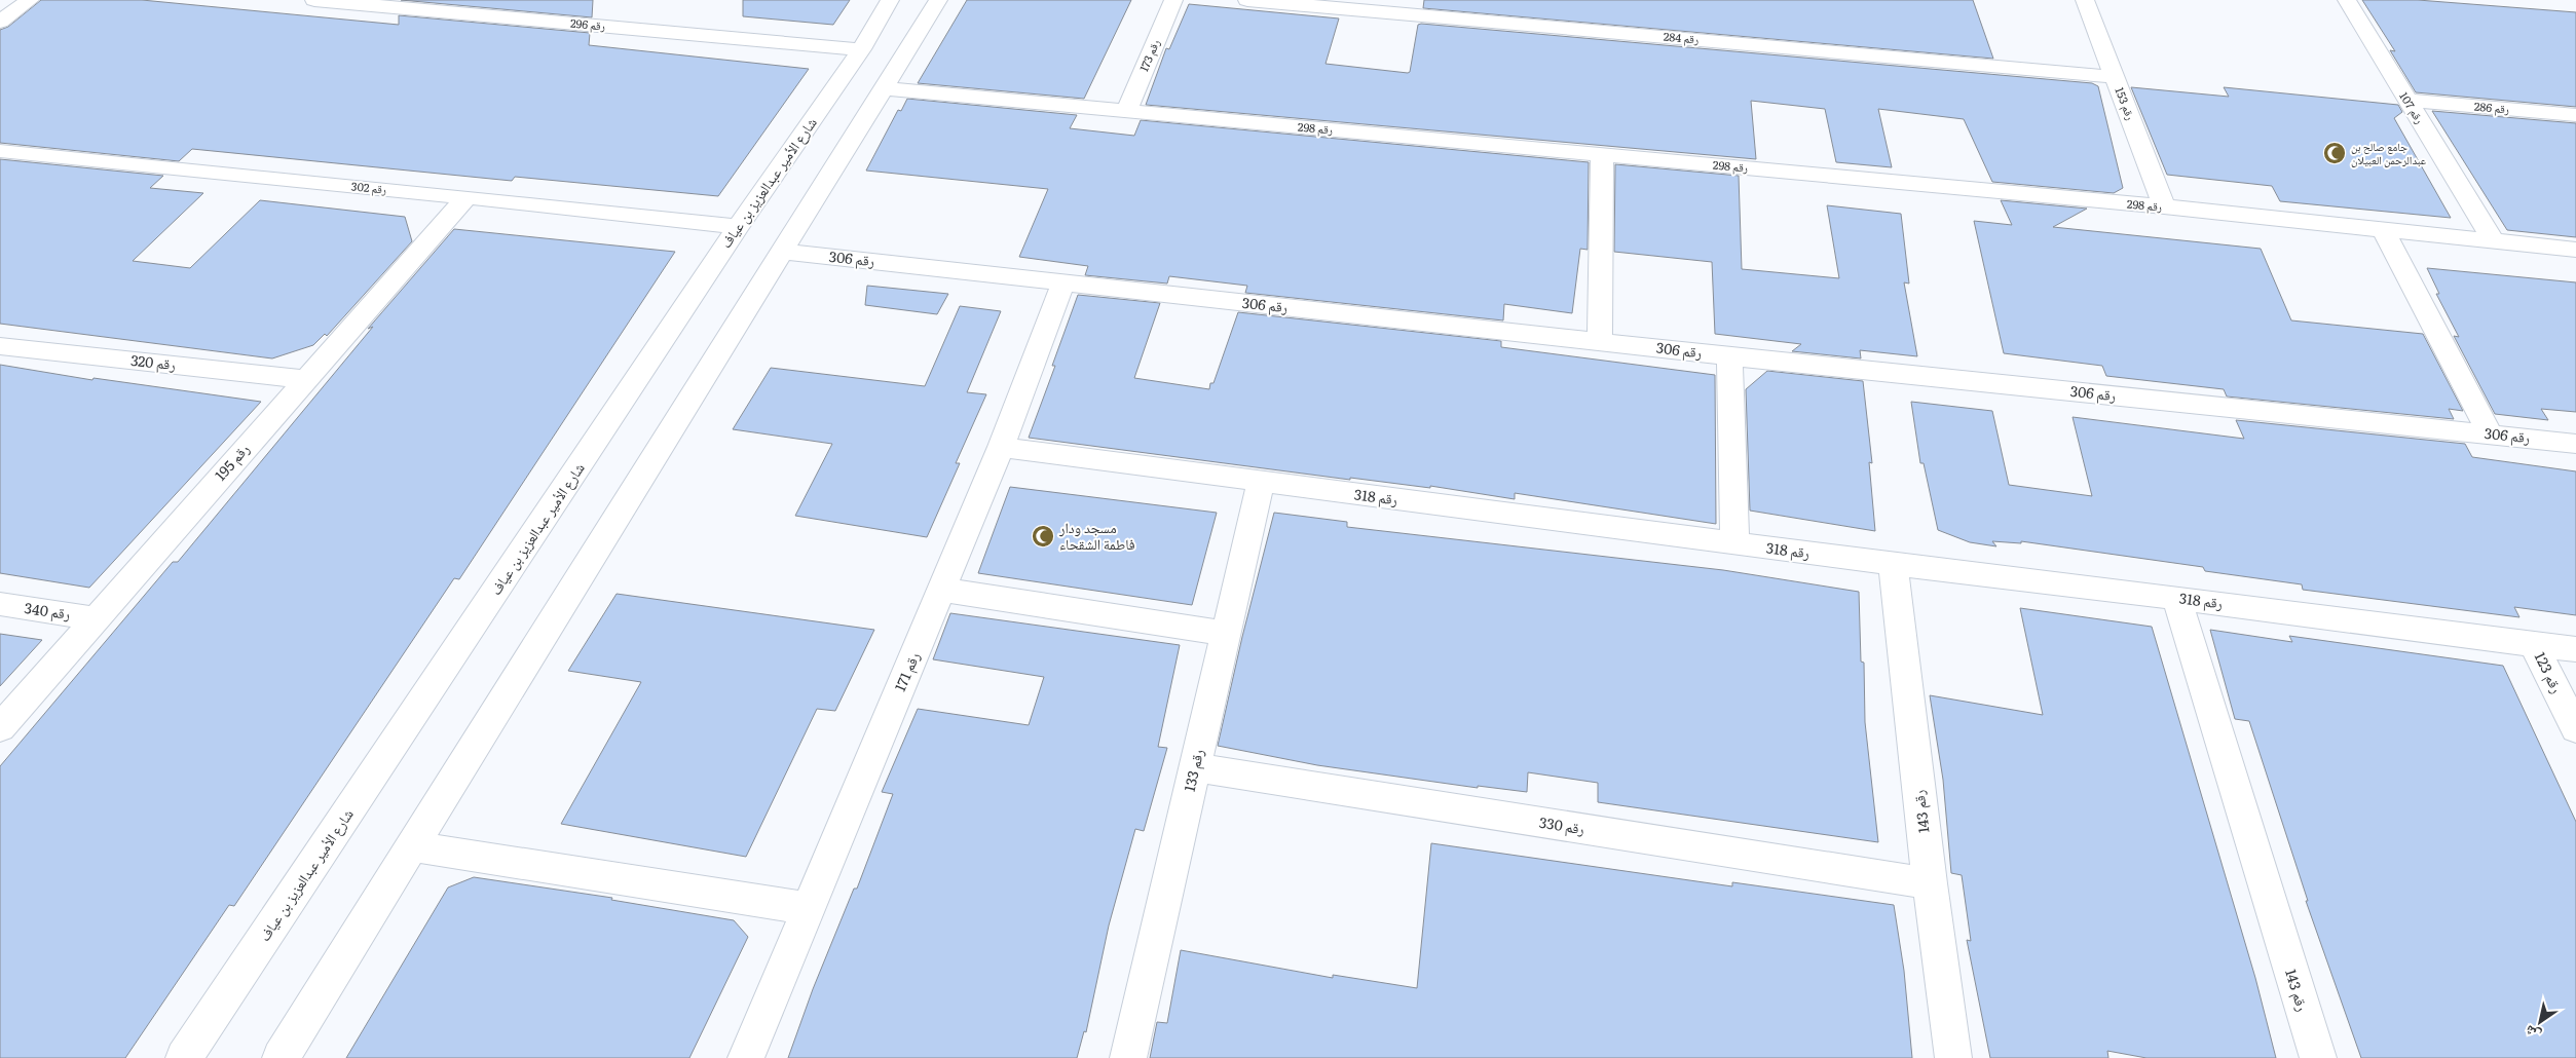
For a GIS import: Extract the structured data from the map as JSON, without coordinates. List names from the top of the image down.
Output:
{
  "streets": {
    "street": [
      "رقم 296",
      "رقم 284",
      "رقم 173",
      "رقم 153",
      "رقم 107",
      "رقم 286",
      "رقم 298",
      "شارع الأمير عبدالعزيز بن عياف",
      "رقم 302",
      "رقم 306",
      "رقم 320",
      "رقم 195",
      "رقم 318",
      "رقم 340",
      "رقم 171",
      "رقم 123",
      "رقم 133",
      "رقم 143",
      "رقم 330"
    ]
  },
  "crossings": [
    ["رقم 296", "شارع الأمير عبدالعزيز بن عياف"],
    ["رقم 284", "رقم 153"],
    ["رقم 173", "رقم 298"],
    ["رقم 153", "رقم 298"],
    ["رقم 107", "رقم 286"],
    ["رقم 107", "رقم 298"],
    ["شارع الأمير عبدالعزيز بن عياف", "رقم 302"],
    ["رقم 302", "رقم 195"],
    ["رقم 306", "رقم 171"],
    ["رقم 320", "رقم 195"],
    ["رقم 195", "رقم 340"],
    ["رقم 318", "رقم 171"],
    ["رقم 318", "رقم 123"],
    ["رقم 318", "رقم 133"],
    ["رقم 318", "رقم 143"],
    ["رقم 133", "رقم 330"],
    ["رقم 143", "رقم 330"]
  ],
  "places": {
    "mosque": ["جامع صالح بن عبدالرحمن العبيلان", "مسجد ودار فاطمة الشقحاء"]
  },
  "north": "bottom left"
}
